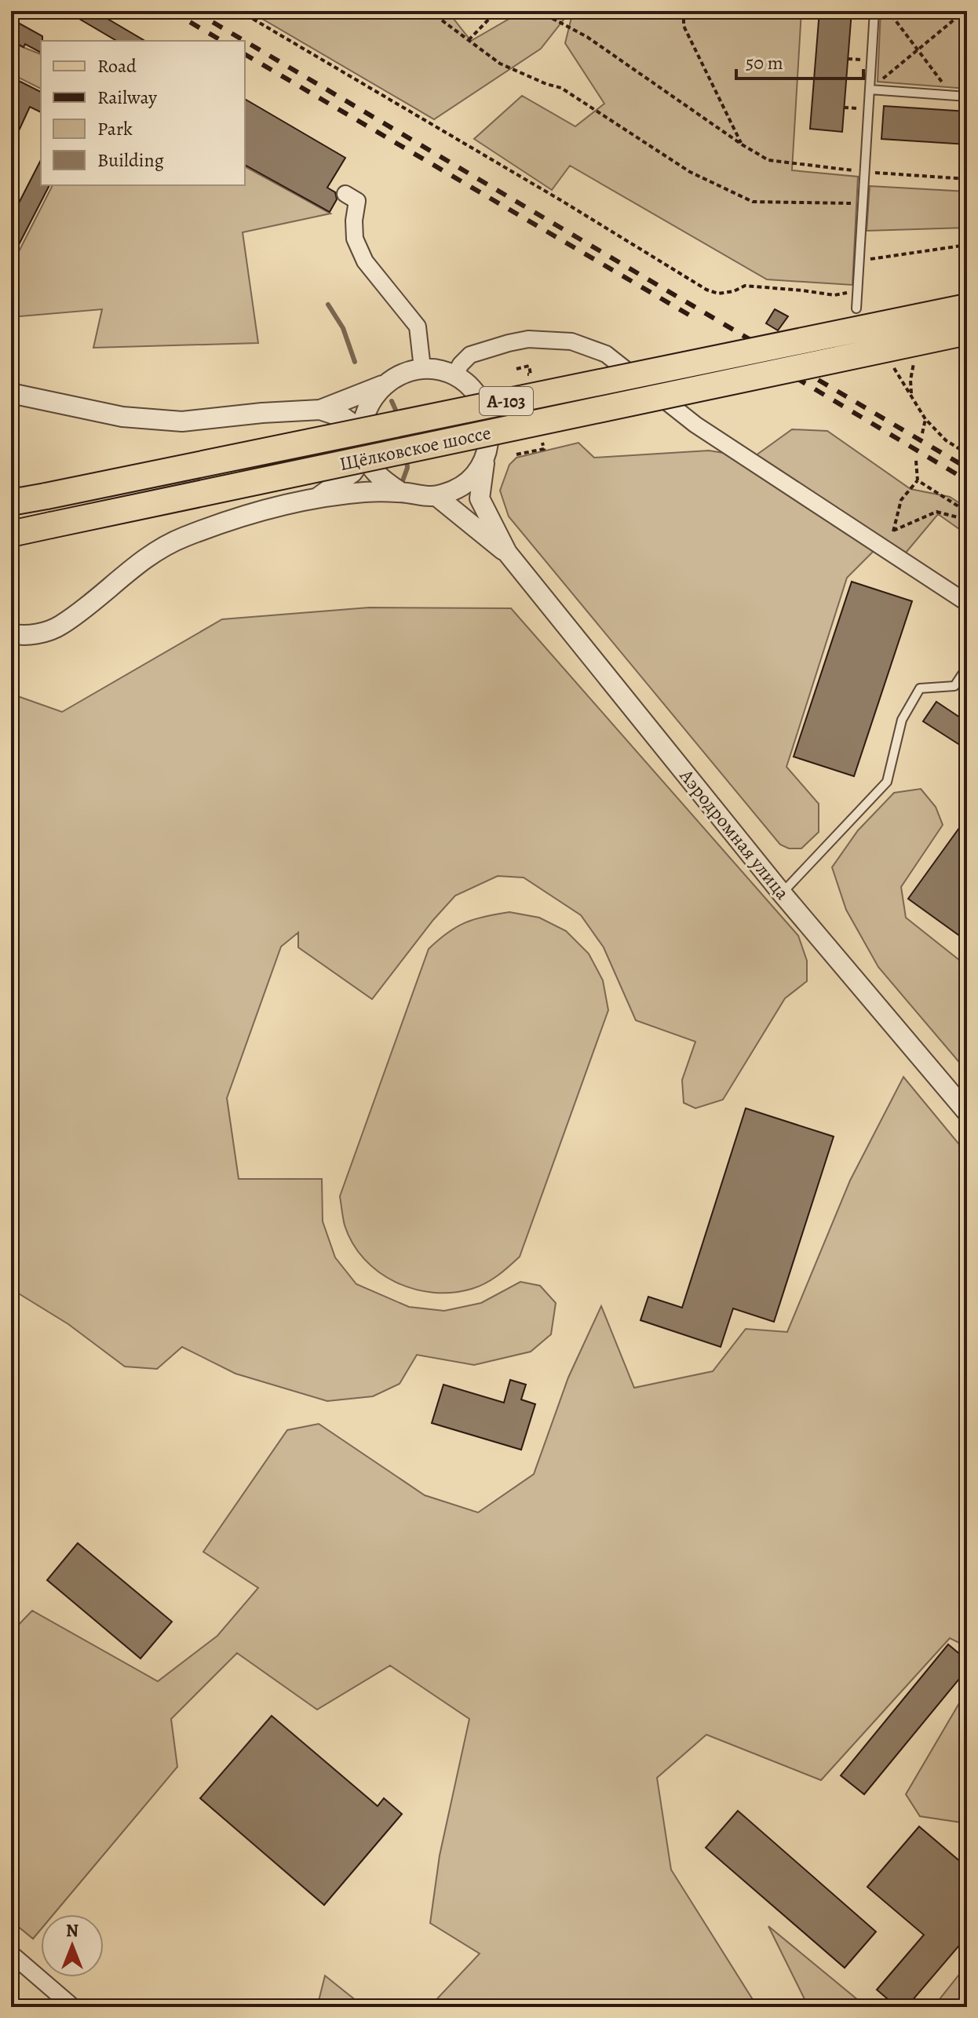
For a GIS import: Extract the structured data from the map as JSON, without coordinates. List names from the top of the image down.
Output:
{
  "streets": {
    "main road": ["А-103", "Щёлковское шоссе"],
    "street": ["Аэродромная улица"]
  },
  "legend": [
    "Road",
    "Railway",
    "Park",
    "Building"
  ],
  "scale_bar": "50 m",
  "north": "top"
}
